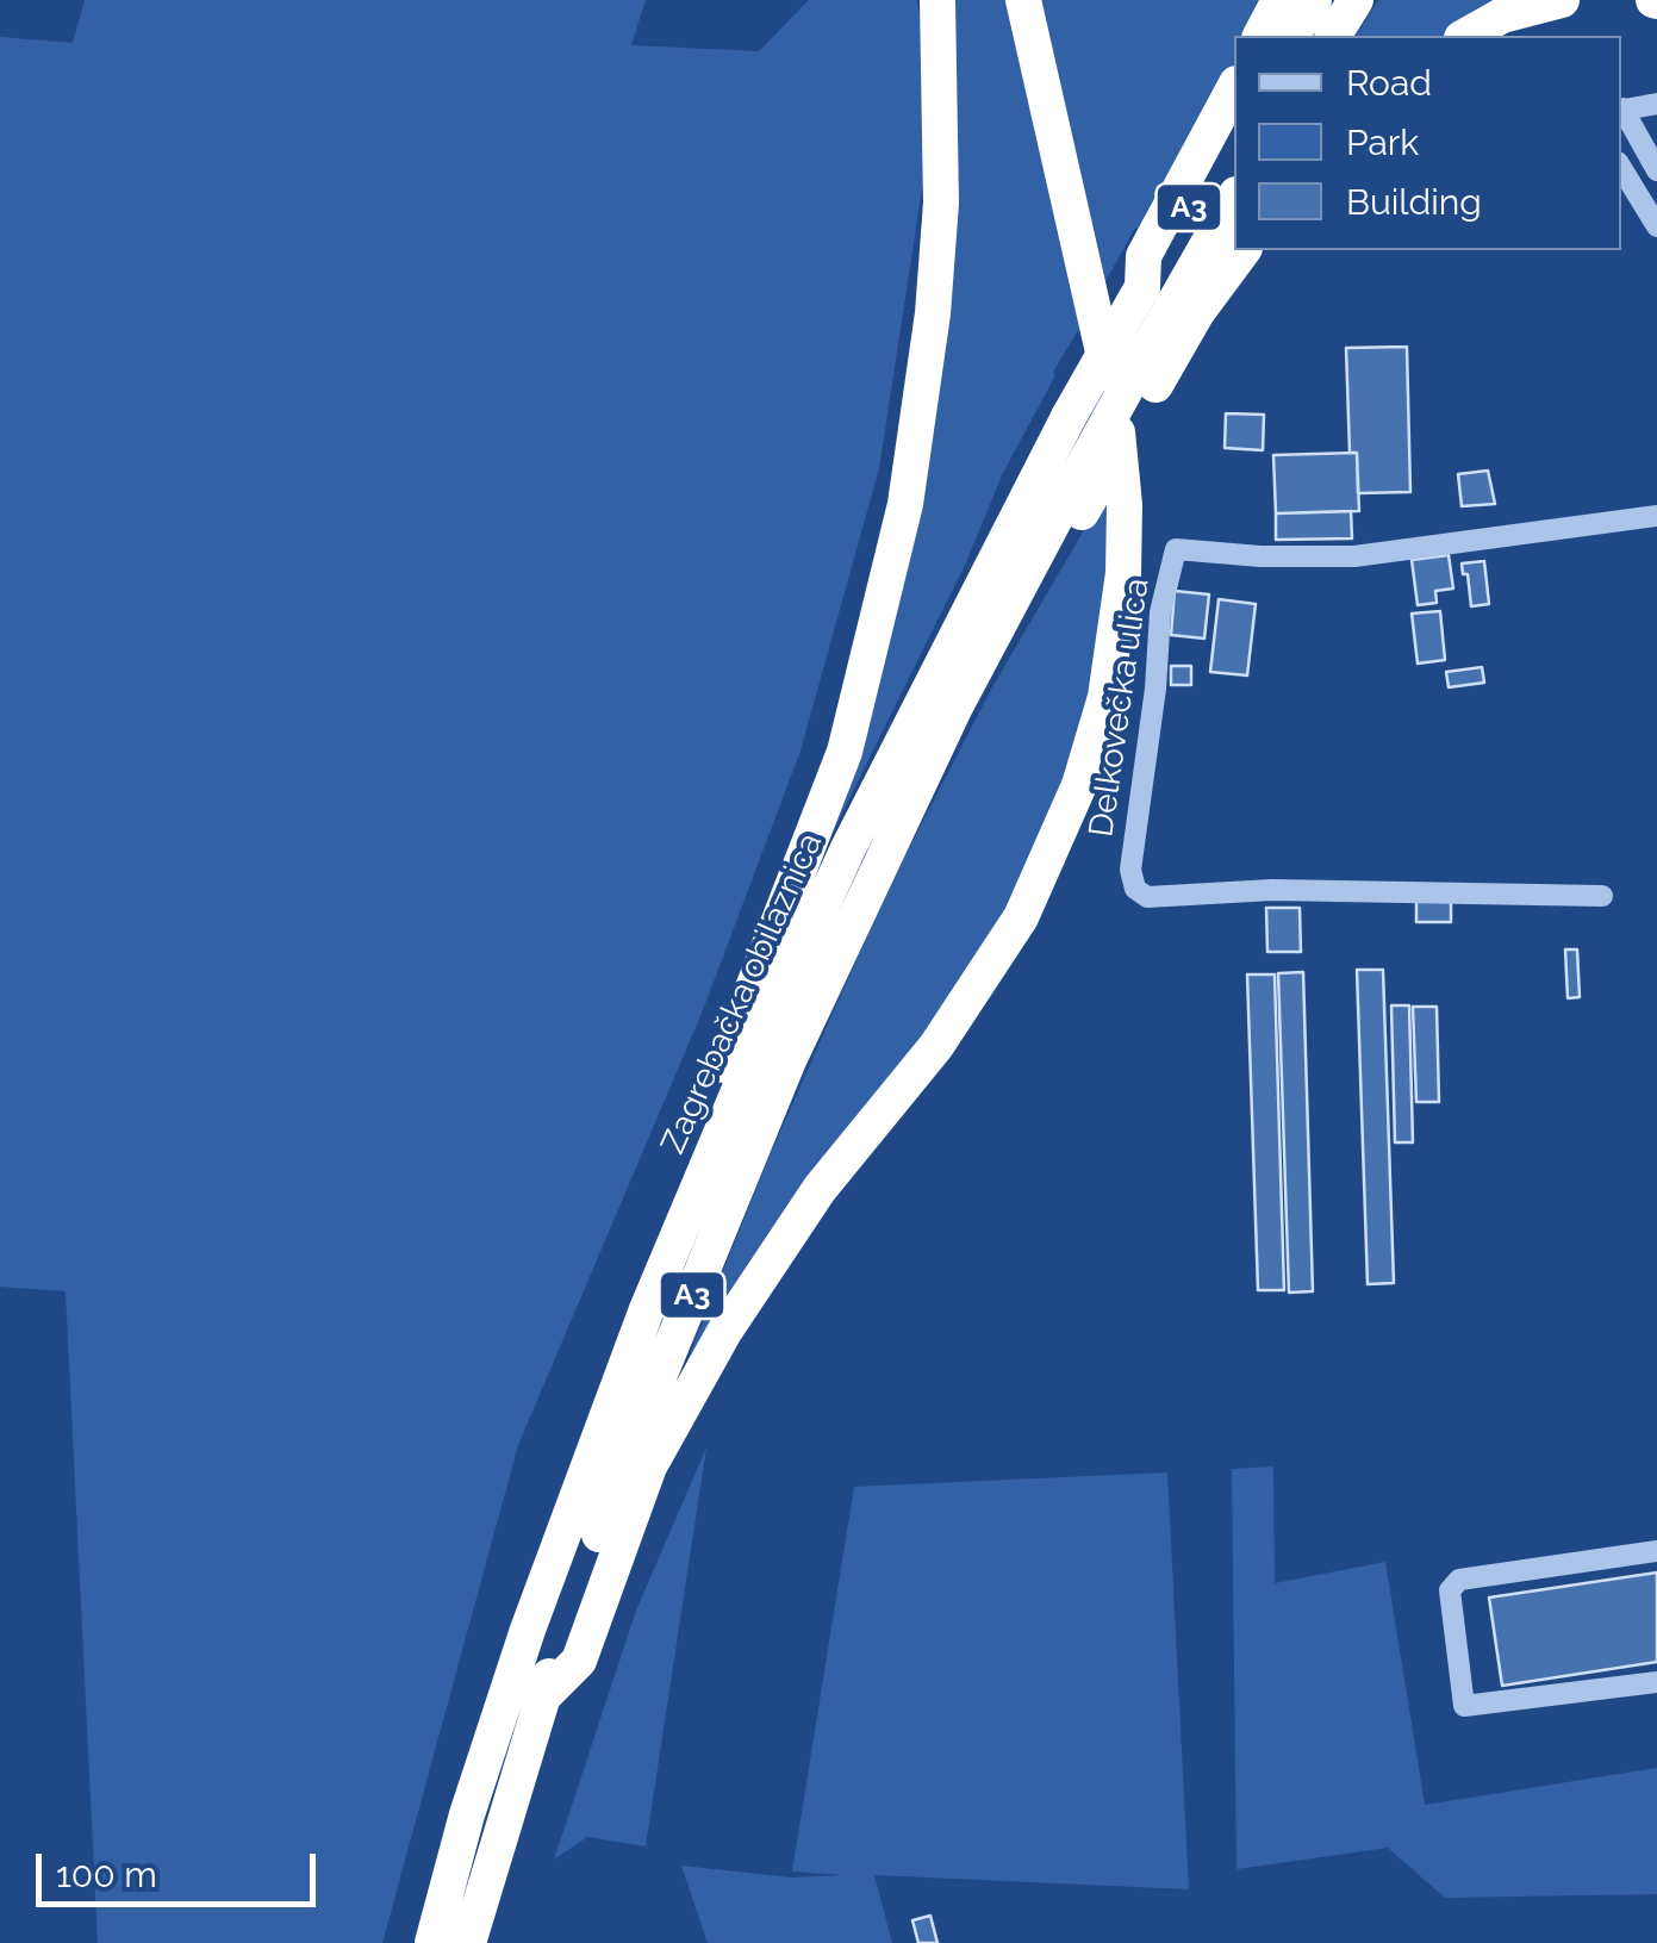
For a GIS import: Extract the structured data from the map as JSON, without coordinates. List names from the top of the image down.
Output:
{
  "streets": {
    "highway": ["A3", "Zagrebačka obilaznica"],
    "street": ["Delkovečka ulica"]
  },
  "legend": ["Road", "Park", "Building"],
  "scale_bar": "100 m"
}
